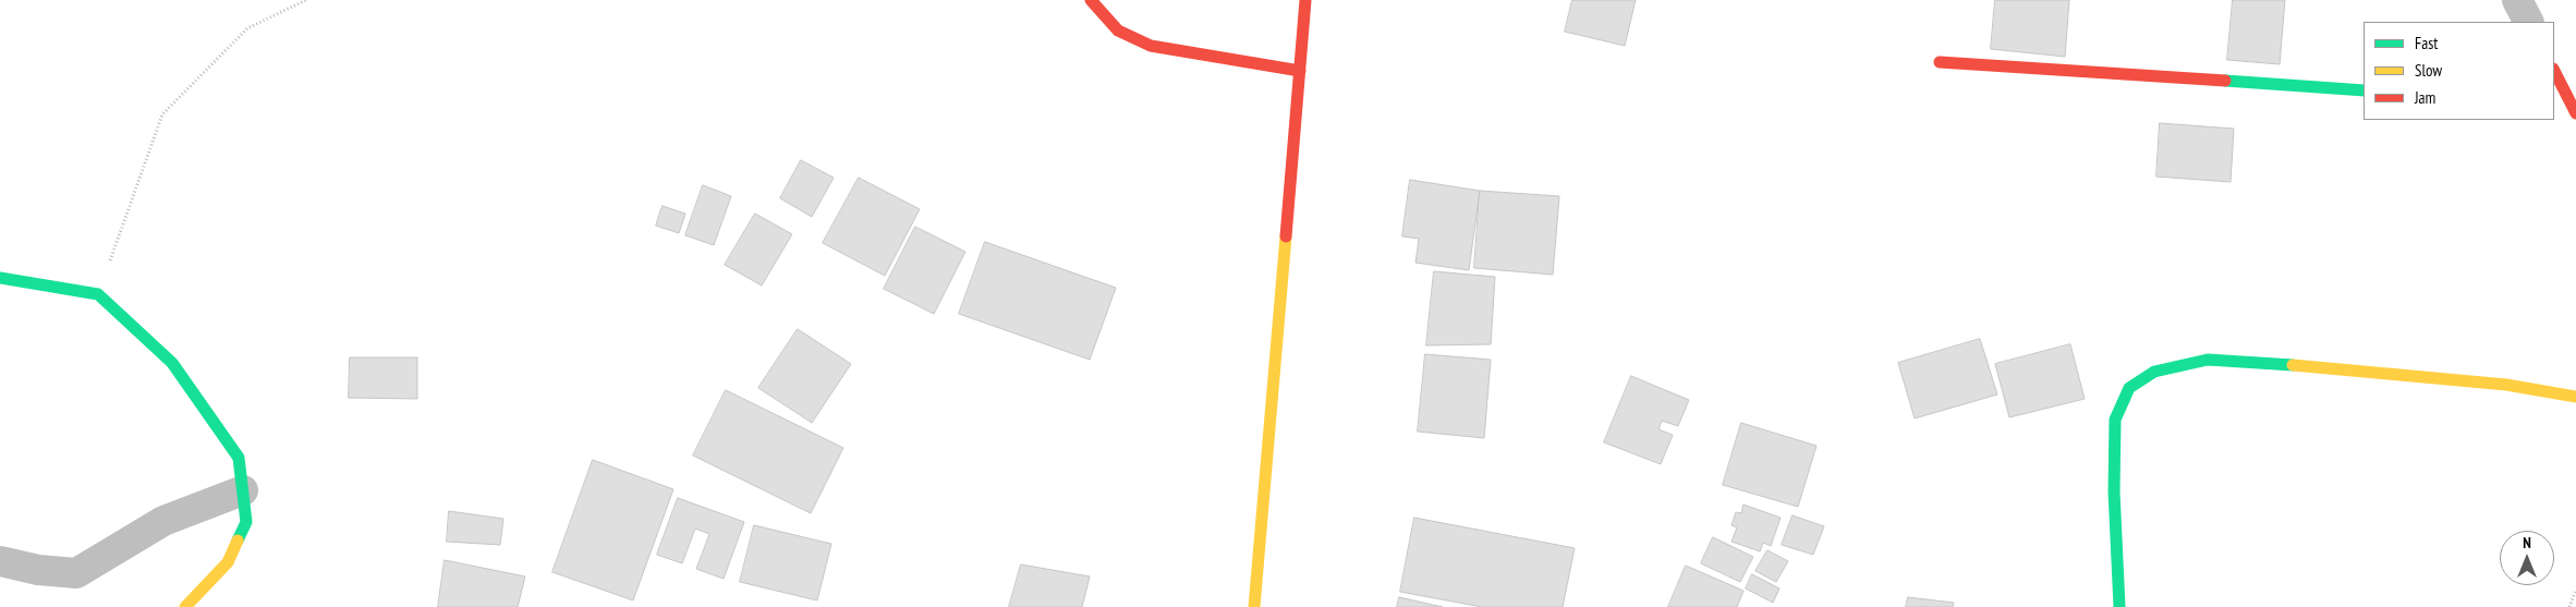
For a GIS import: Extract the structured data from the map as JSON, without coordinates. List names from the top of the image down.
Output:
{
  "legend": ["Fast", "Slow", "Jam"],
  "north": "top"
}
